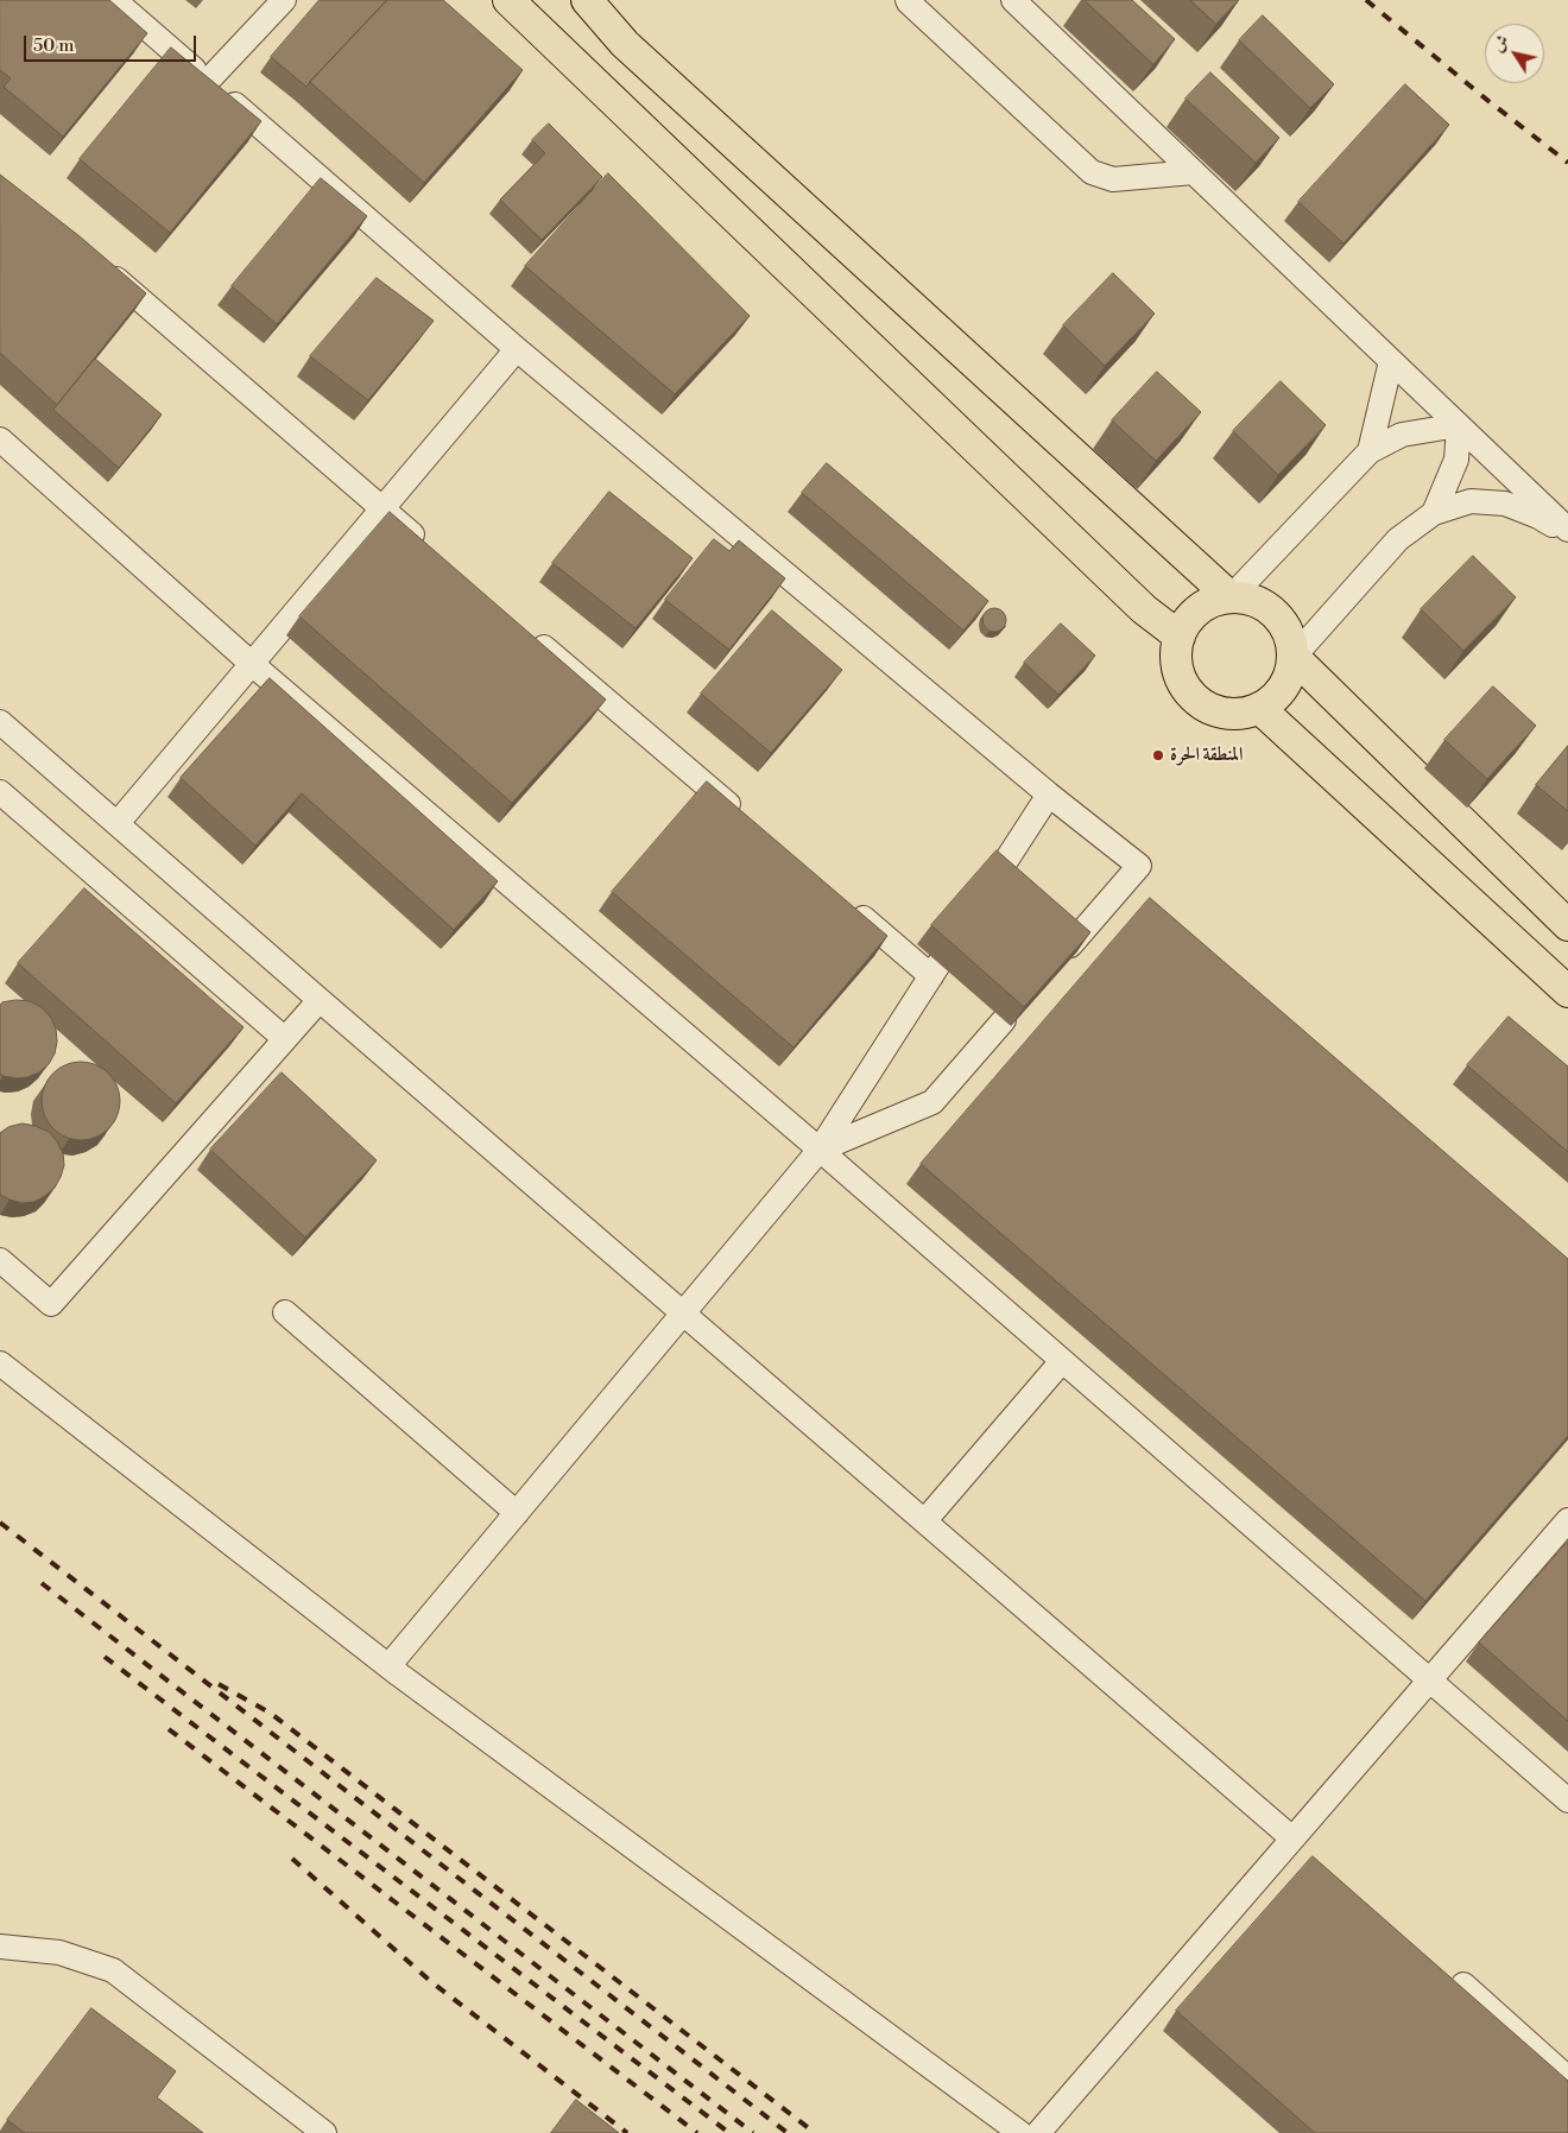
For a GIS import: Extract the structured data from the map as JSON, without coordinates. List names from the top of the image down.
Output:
{
  "places": ["المنطقة الحرة"],
  "scale_bar": "50 m",
  "north": "top left"
}
